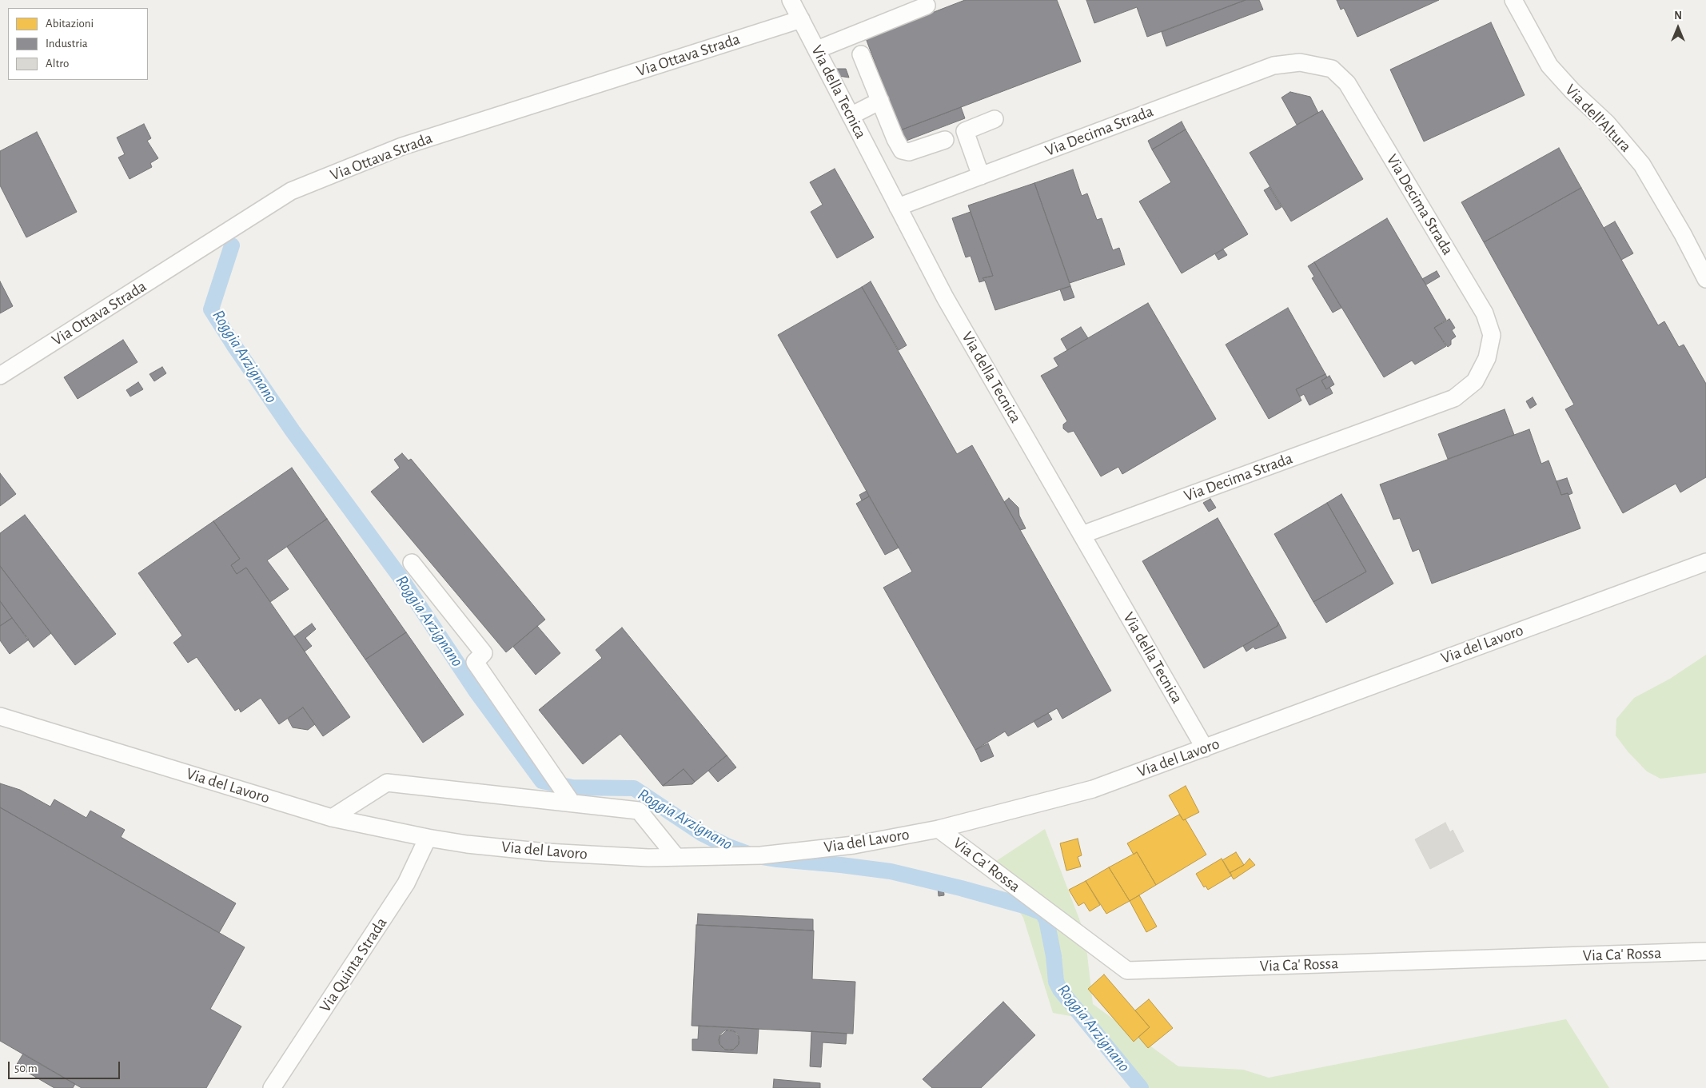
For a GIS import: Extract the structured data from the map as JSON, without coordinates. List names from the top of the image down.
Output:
{
  "streets": {
    "street": [
      "Via Ottava Strada",
      "Via della Tecnica",
      "Via dell'Altura",
      "Via Decima Strada",
      "Via del Lavoro",
      "Via Ca' Rossa",
      "Via Quinta Strada"
    ]
  },
  "crossings": [
    ["Via Ottava Strada", "Via della Tecnica"],
    ["Via della Tecnica", "Via Decima Strada"],
    ["Via della Tecnica", "Via del Lavoro"],
    ["Via del Lavoro", "Via Ca' Rossa"],
    ["Via del Lavoro", "Via Quinta Strada"]
  ],
  "water": ["Roggia Arzignano"],
  "legend": ["Abitazioni", "Industria", "Altro"],
  "scale_bar": "50 m",
  "north": "top"
}
